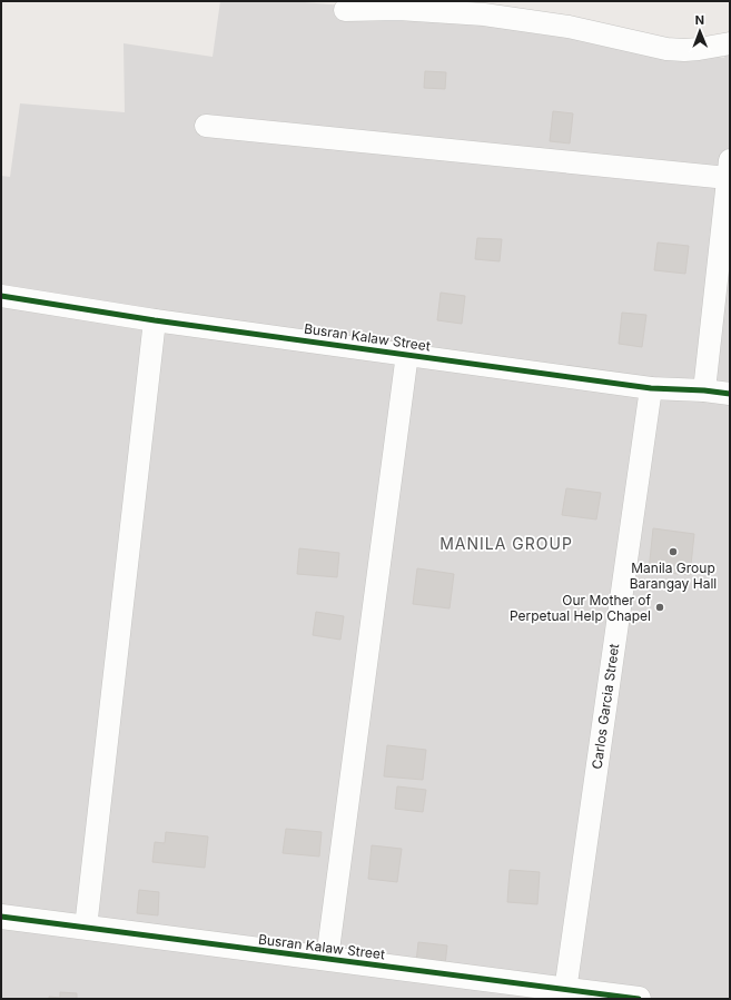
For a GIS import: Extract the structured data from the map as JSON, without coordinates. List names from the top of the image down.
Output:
{
  "streets": {
    "street": ["Busran Kalaw Street", "Carlos Garcia Street"]
  },
  "crossings": [
    ["Busran Kalaw Street", "Carlos Garcia Street"]
  ],
  "districts": ["MANILA GROUP"],
  "places": ["Manila Group Barangay Hall", "Our Mother of Perpetual Help Chapel"],
  "north": "top"
}
